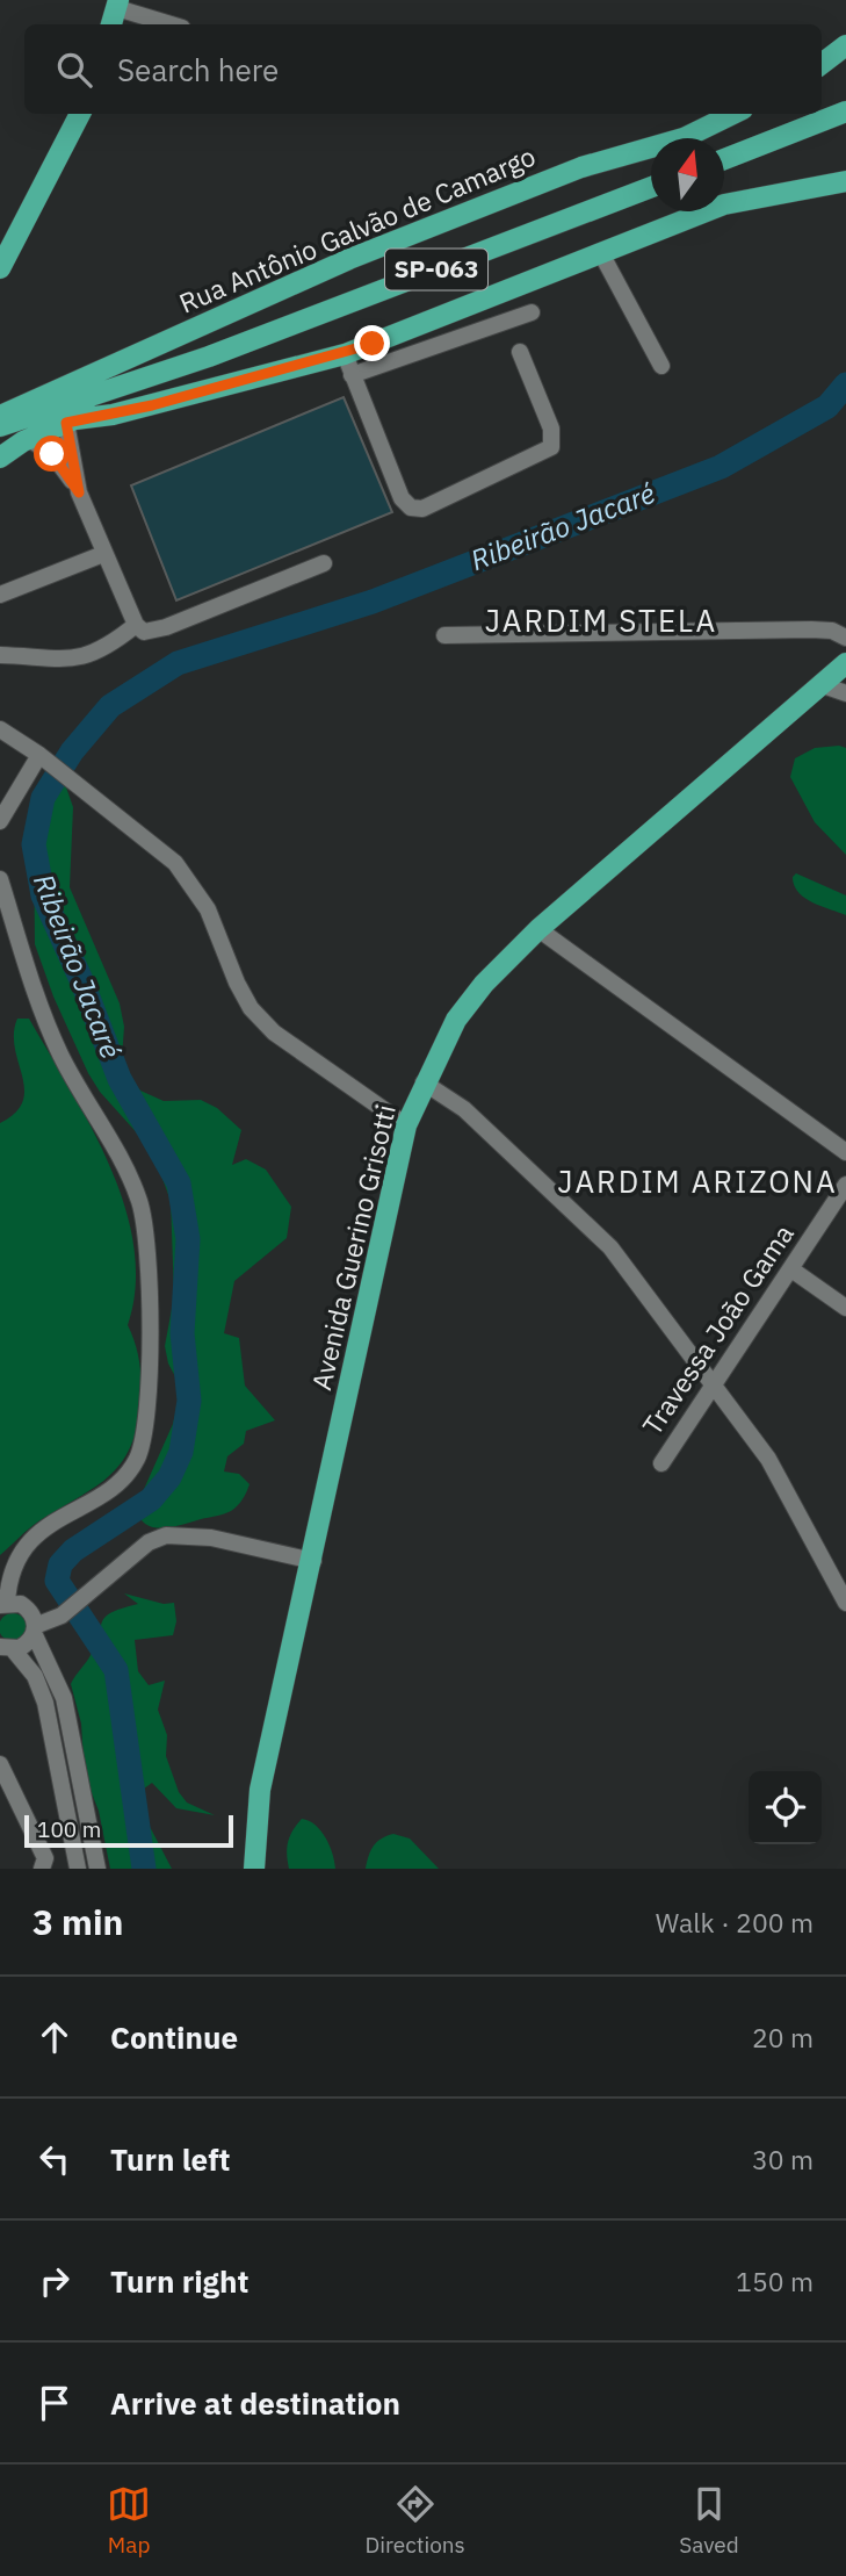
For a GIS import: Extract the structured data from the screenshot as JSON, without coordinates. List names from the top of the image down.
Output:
{
  "streets": {
    "main road": ["Rua Antônio Galvão de Camargo", "SP-063", "Avenida Guerino Grisotti"],
    "street": ["Travessa João Gama"]
  },
  "districts": ["JARDIM STELA", "JARDIM ARIZONA"],
  "water": ["Ribeirão Jacaré"],
  "scale_bar": "100 m",
  "north": "top",
  "page": {
    "search": "Search here",
    "scale": "100 m",
    "heading": ["3 min", "Walk · 200 m"],
    "list": [
      ["Continue", "20 m"],
      ["Turn left", "30 m"],
      ["Turn right", "150 m"],
      "Arrive at destination"
    ],
    "nav": ["Map", "Directions", "Saved"]
  }
}
